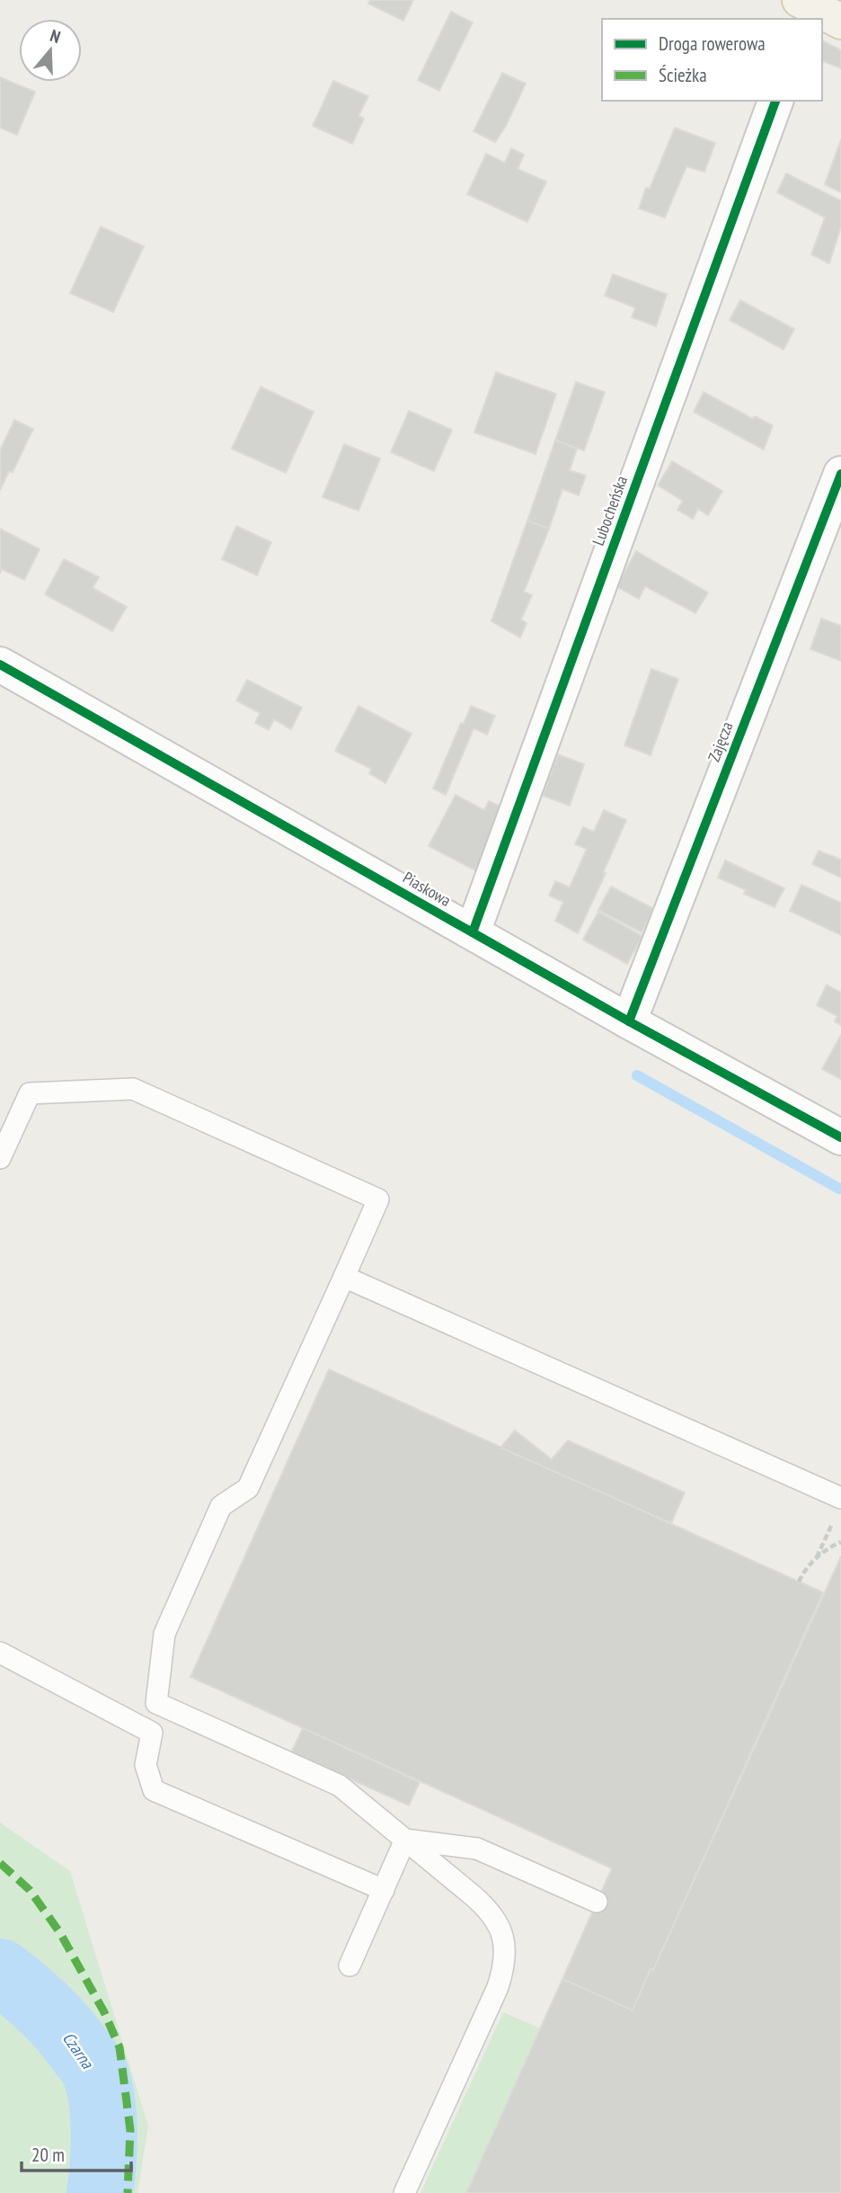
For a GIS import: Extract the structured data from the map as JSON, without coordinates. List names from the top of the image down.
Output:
{
  "streets": {
    "street": ["Lubocheńska", "Zajęcza", "Piaskowa"]
  },
  "crossings": [
    ["Lubocheńska", "Piaskowa"],
    ["Zajęcza", "Piaskowa"]
  ],
  "water": ["Czarna"],
  "legend": ["Droga rowerowa", "Ścieżka"],
  "scale_bar": "20 m",
  "north": "top"
}
